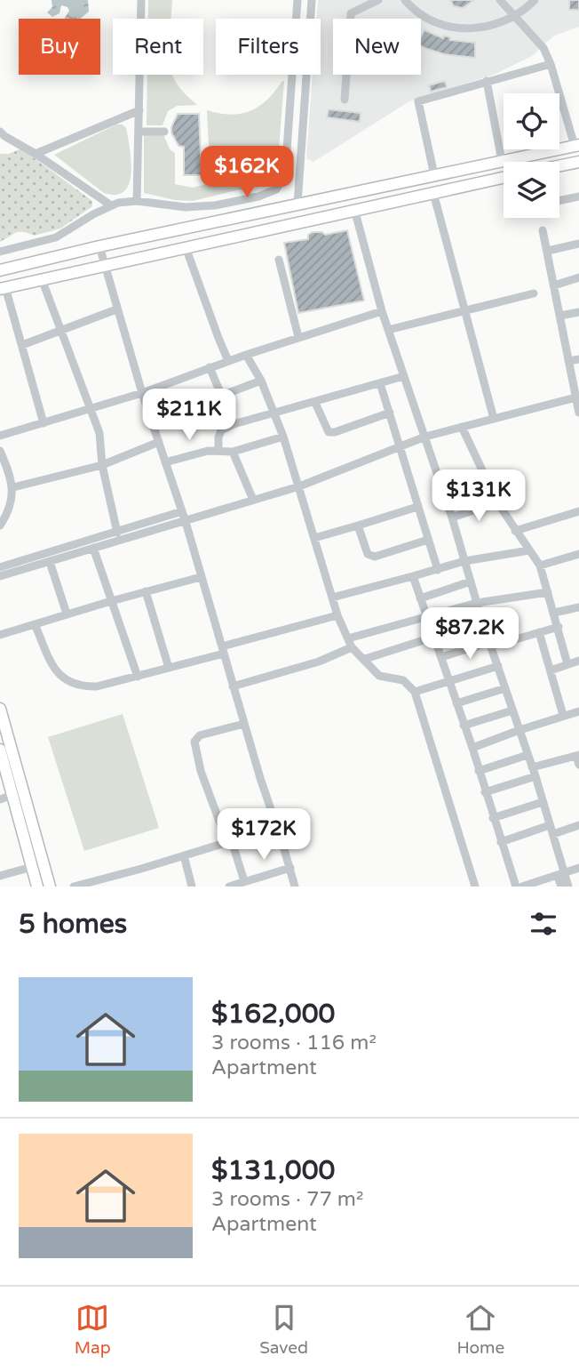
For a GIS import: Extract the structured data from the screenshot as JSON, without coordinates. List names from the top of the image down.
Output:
{
  "page": {
    "chip": [
      "Buy",
      "Rent",
      "Filters",
      "New"
    ],
    "price": [
      "$162K",
      "$211K",
      "$131K",
      "$87.2K",
      "$172K"
    ],
    "heading": "5 homes",
    "list": [
      {
        "name": "$162,000",
        "note": "3 rooms · 116 m² · Apartment"
      },
      {
        "name": "$131,000",
        "note": "3 rooms · 77 m² · Apartment"
      }
    ],
    "tabs": ["Map", "Saved", "Home"]
  }
}
